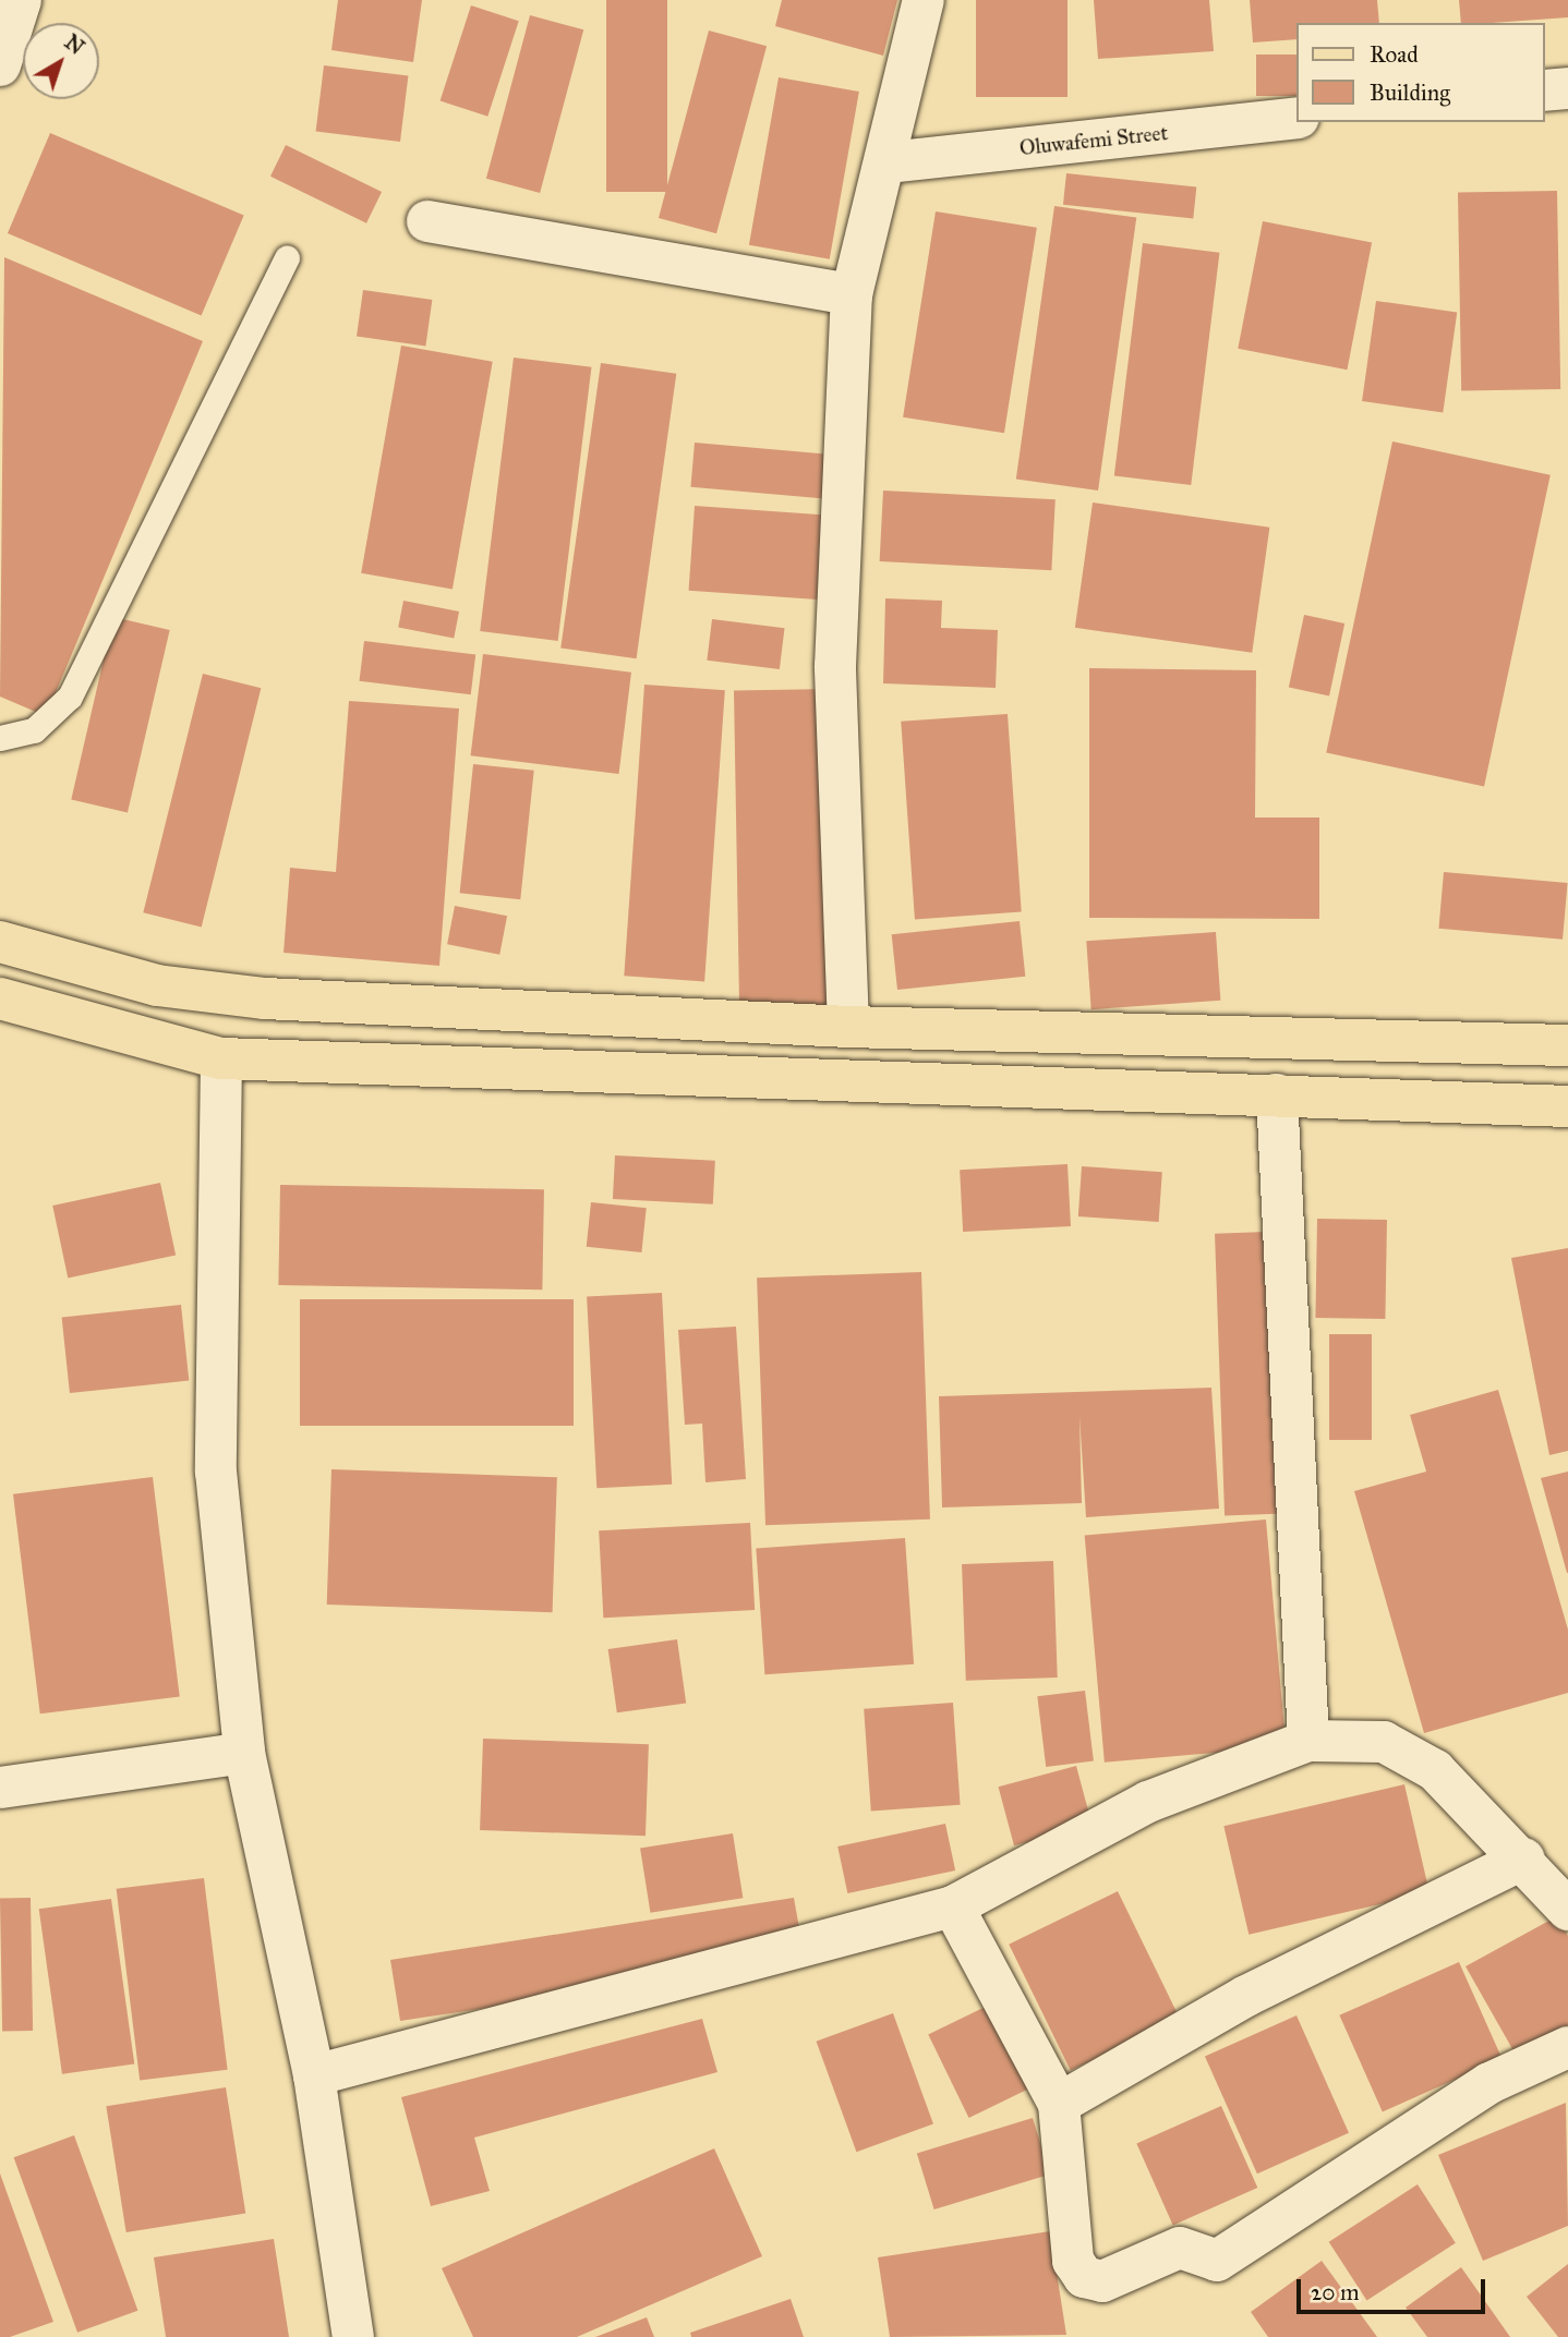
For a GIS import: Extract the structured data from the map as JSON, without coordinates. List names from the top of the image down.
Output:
{
  "streets": {
    "street": ["Oluwafemi Street"]
  },
  "legend": ["Road", "Building"],
  "scale_bar": "20 m",
  "north": "top right"
}
